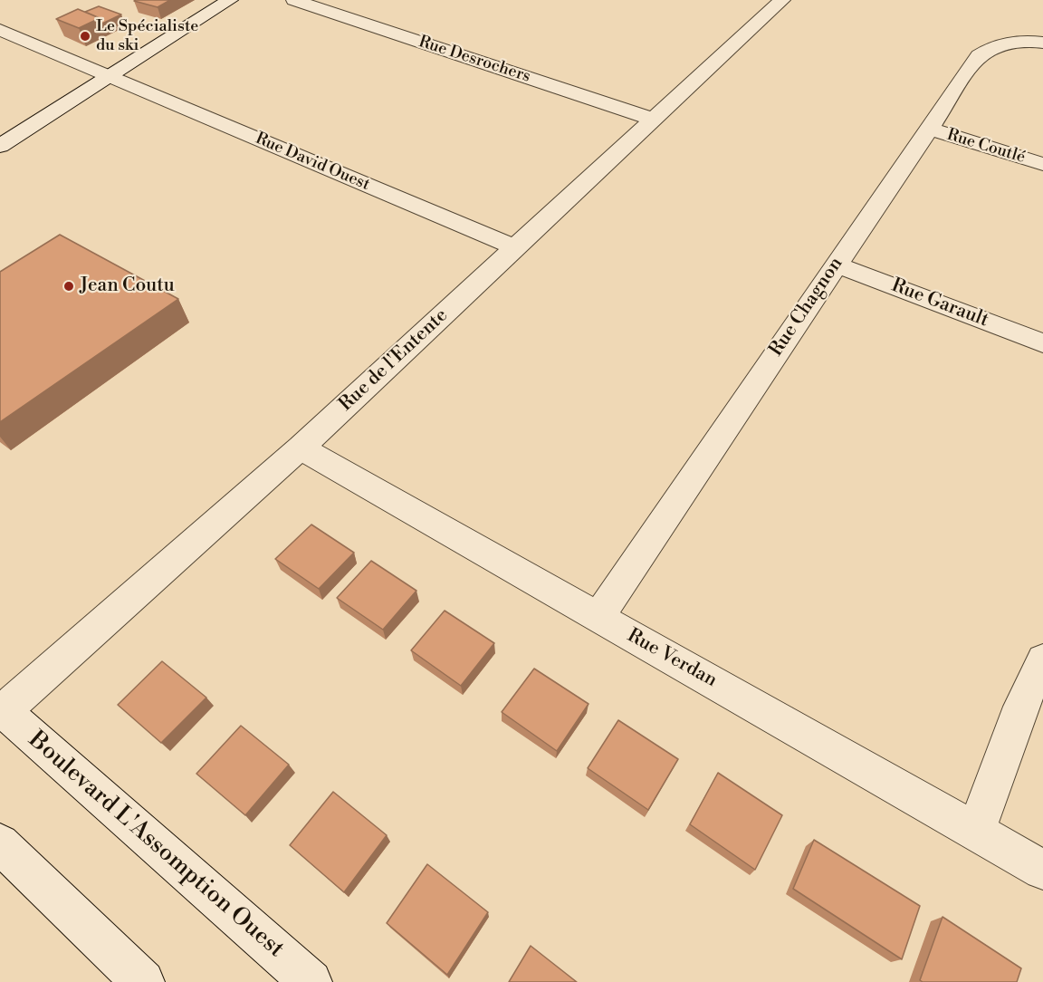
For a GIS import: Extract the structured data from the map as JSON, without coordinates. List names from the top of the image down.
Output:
{
  "streets": {
    "street": [
      "Rue Desrochers",
      "Rue Coutlé",
      "Rue David Ouest",
      "Rue Garault",
      "Rue Chagnon",
      "Rue de l'Entente",
      "Rue Verdan",
      "Boulevard L'Assomption Ouest"
    ]
  },
  "crossings": [
    ["Rue Desrochers", "Rue de l'Entente"],
    ["Rue Coutlé", "Rue Chagnon"],
    ["Rue David Ouest", "Rue de l'Entente"],
    ["Rue Garault", "Rue Chagnon"],
    ["Rue Chagnon", "Rue Verdan"],
    ["Rue de l'Entente", "Rue Verdan"],
    ["Rue de l'Entente", "Boulevard L'Assomption Ouest"]
  ],
  "places": ["Le Spécialiste du ski", "Jean Coutu"]
}
